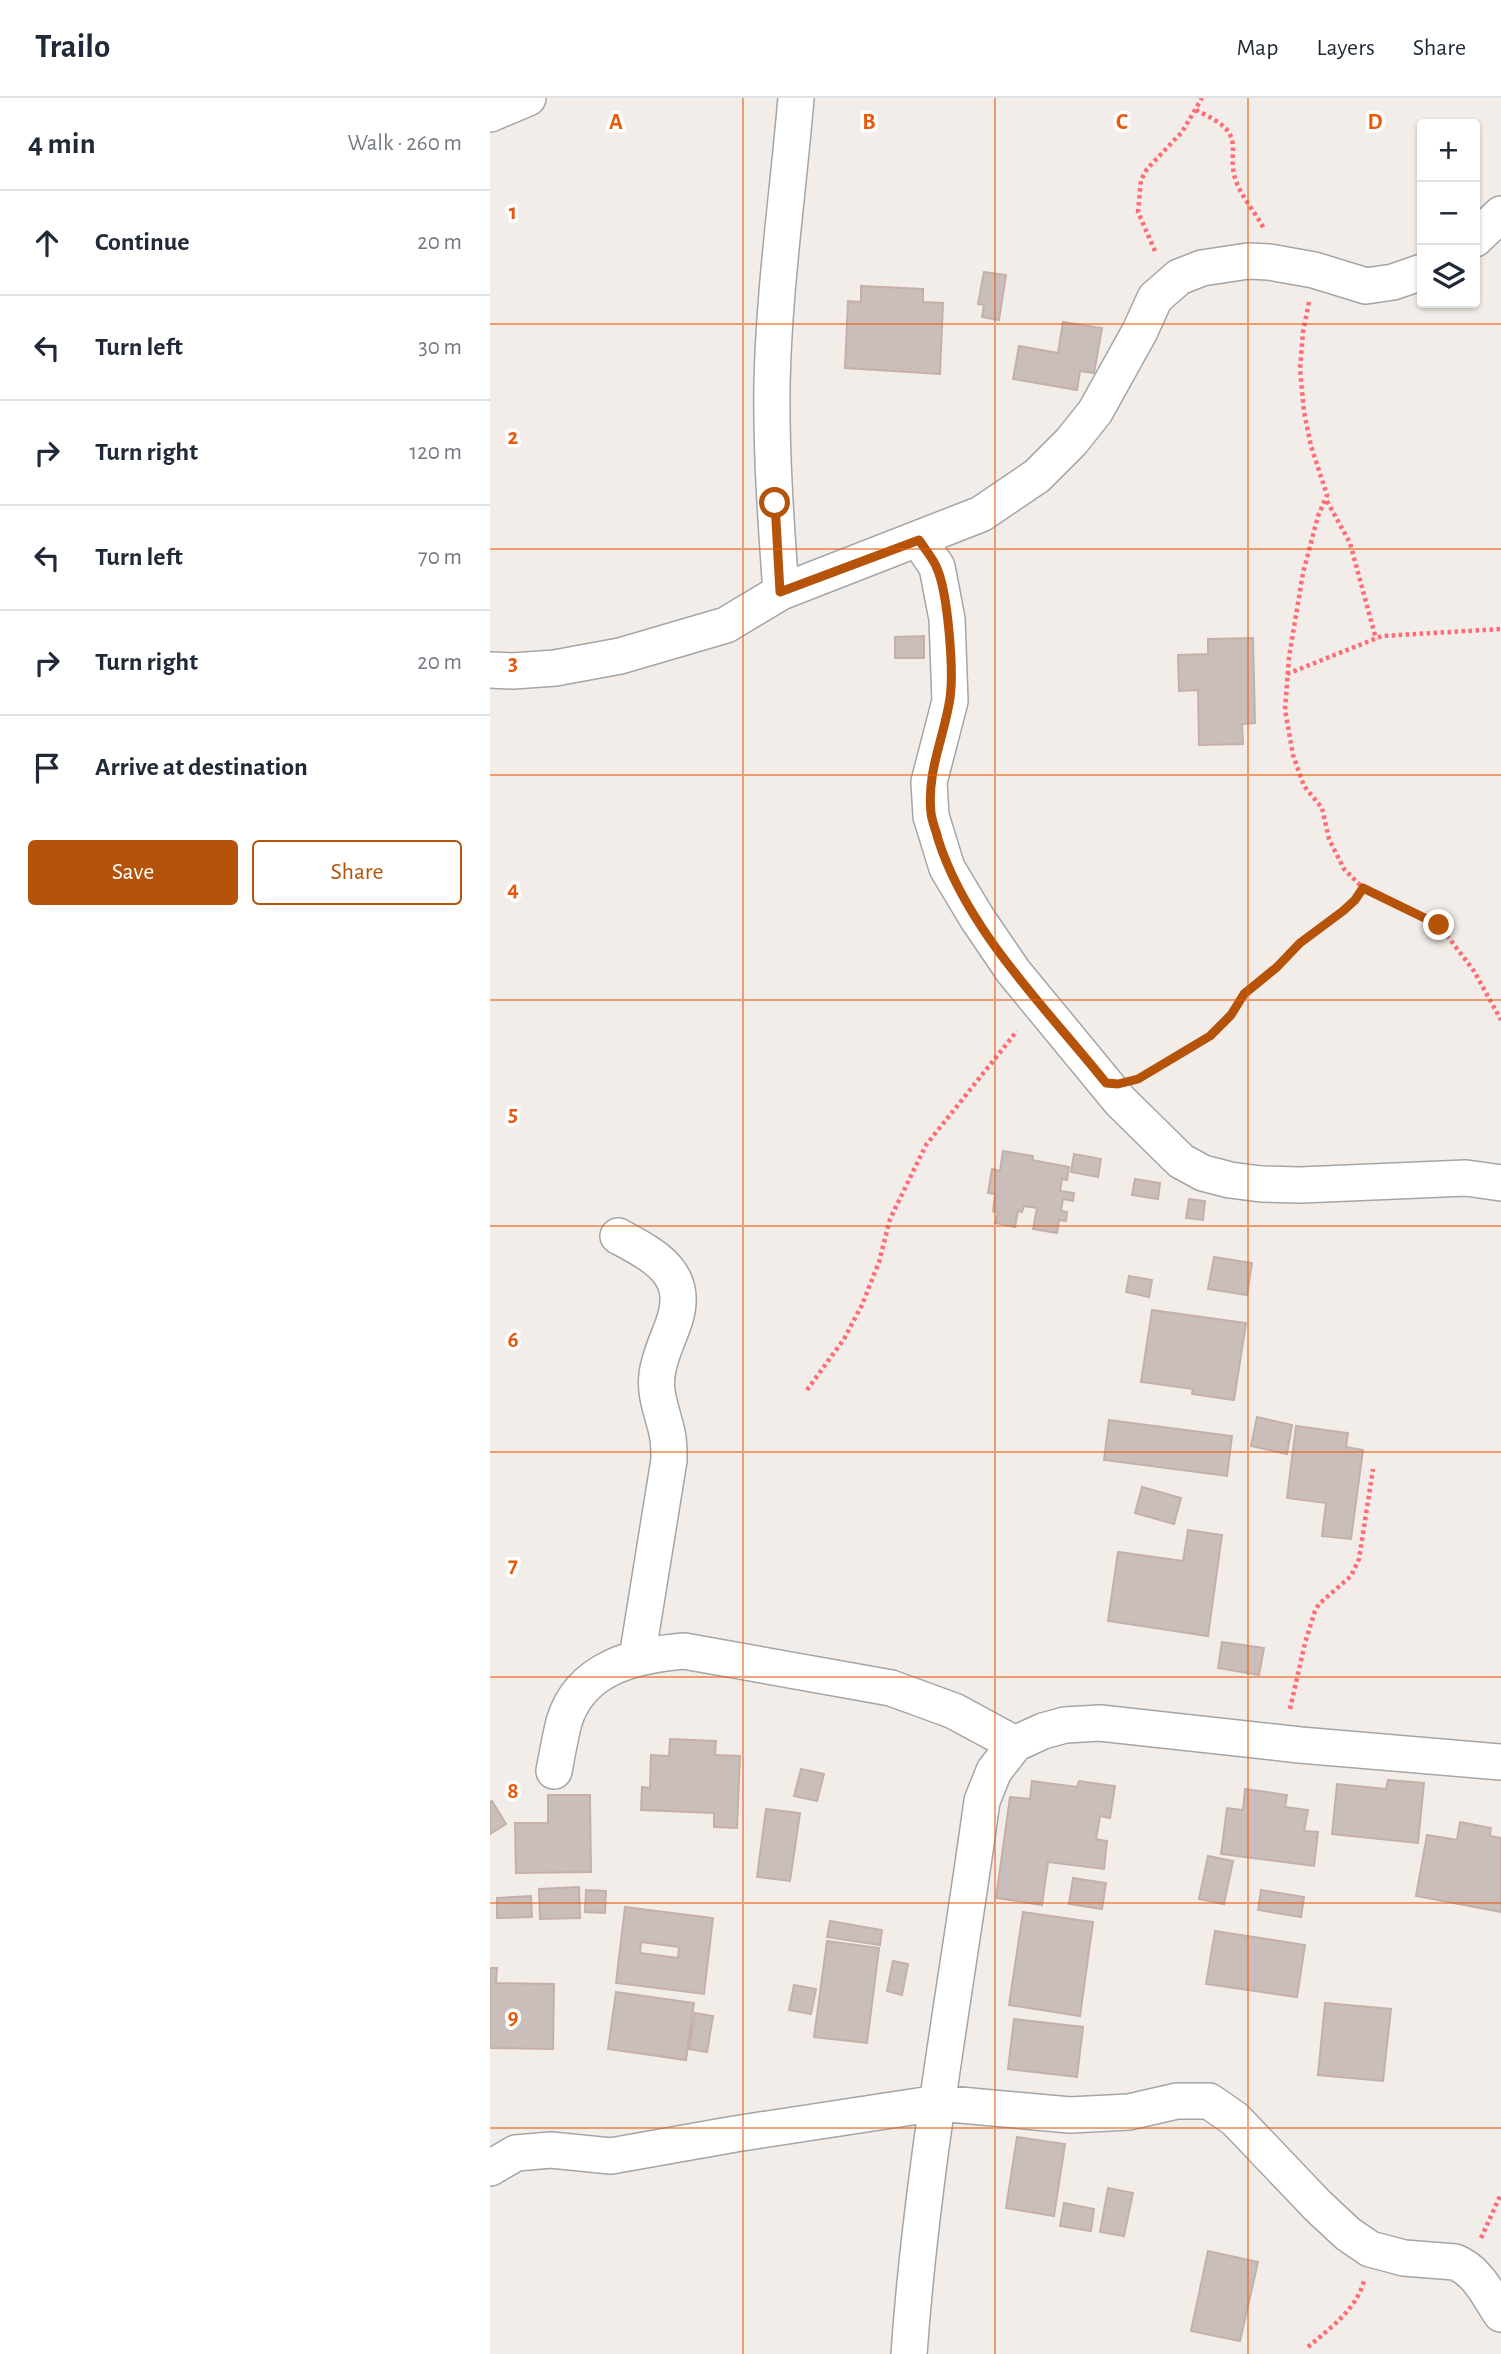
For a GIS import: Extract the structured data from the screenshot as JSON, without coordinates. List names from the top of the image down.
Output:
{
  "page": {
    "header": "Trailo",
    "nav": ["Map", "Layers", "Share"],
    "heading": ["4 min", "Walk · 260 m"],
    "map_buttons": ["+", "−"],
    "list": [
      ["Continue", "20 m"],
      ["Turn left", "30 m"],
      ["Turn right", "120 m"],
      ["Turn left", "70 m"],
      ["Turn right", "20 m"],
      "Arrive at destination"
    ],
    "buttons": ["Save", "Share"]
  },
  "grid": {
    "columns": [
      "A",
      "B",
      "C",
      "D"
    ],
    "rows": [
      "1",
      "2",
      "3",
      "4",
      "5",
      "6",
      "7",
      "8",
      "9"
    ]
  }
}
